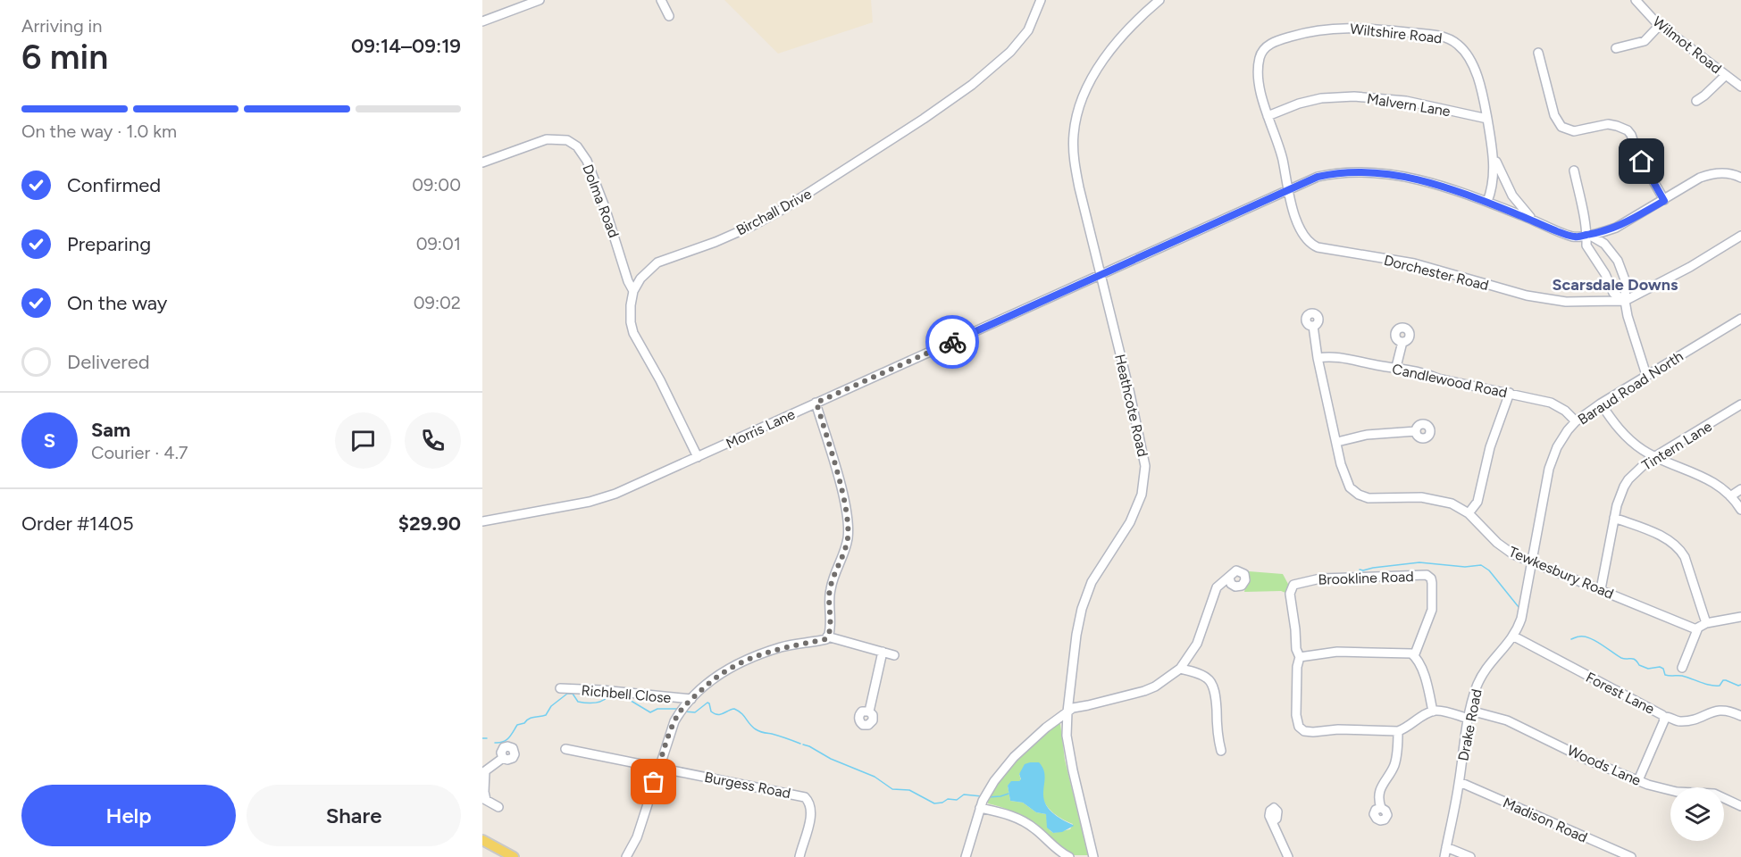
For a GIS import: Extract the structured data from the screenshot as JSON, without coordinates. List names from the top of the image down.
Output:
{
  "streets": {
    "street": [
      "Wiltshire Road",
      "Wilmot Road",
      "Malvern Lane",
      "Dolma Road",
      "Birchall Drive",
      "Dorchester Road",
      "Candlewood Road",
      "Baraud Road North",
      "Heathcote Road",
      "Morris Lane",
      "Tintern Lane",
      "Tewkesbury Road",
      "Brookline Road",
      "Forest Lane",
      "Richbell Close",
      "Drake Road",
      "Woods Lane",
      "Burgess Road",
      "Madison Road"
    ]
  },
  "crossings": [
    ["Wiltshire Road", "Malvern Lane"],
    ["Wiltshire Road", "Dorchester Road"],
    ["Wiltshire Road", "Morris Lane"],
    ["Malvern Lane", "Dorchester Road"],
    ["Dolma Road", "Birchall Drive"],
    ["Birchall Drive", "Morris Lane"],
    ["Dorchester Road", "Morris Lane"],
    ["Candlewood Road", "Baraud Road North"],
    ["Candlewood Road", "Tewkesbury Road"],
    ["Baraud Road North", "Tewkesbury Road"],
    ["Baraud Road North", "Drake Road"],
    ["Heathcote Road", "Morris Lane"],
    ["Tintern Lane", "Tewkesbury Road"],
    ["Forest Lane", "Drake Road"],
    ["Forest Lane", "Woods Lane"],
    ["Drake Road", "Woods Lane"],
    ["Drake Road", "Madison Road"]
  ],
  "districts": ["Scarsdale Downs"],
  "page": {
    "heading": ["6 min", "Arriving in", "09:14–09:19"],
    "panel": [
      "Sam",
      "Courier · 4.7",
      "Order #1405",
      "$29.90"
    ],
    "bar": "On the way · 1.0 km",
    "list": [
      ["Confirmed", "09:00"],
      ["Preparing", "09:01"],
      ["On the way", "09:02"],
      "Delivered"
    ],
    "round": "S",
    "buttons": ["Help", "Share"]
  }
}
